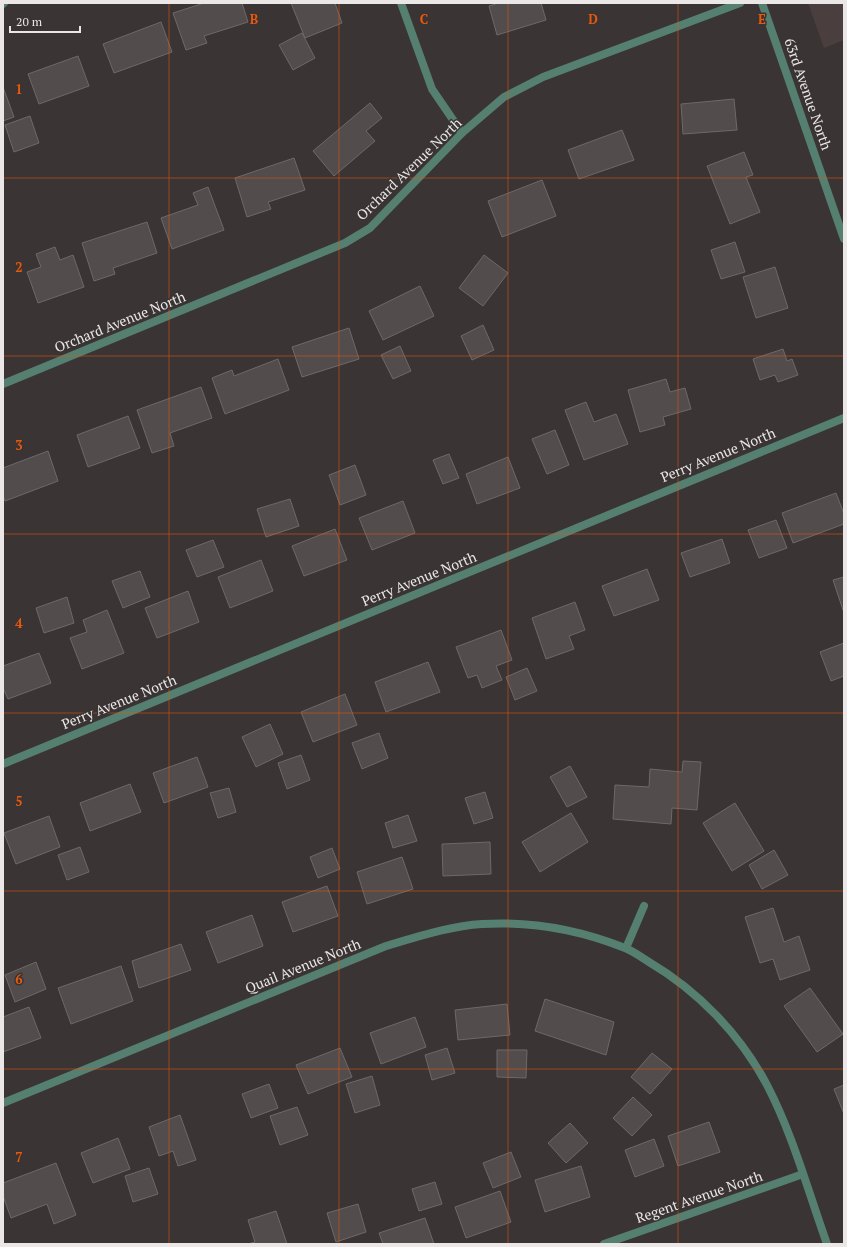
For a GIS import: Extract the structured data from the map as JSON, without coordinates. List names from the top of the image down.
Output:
{
  "streets": {
    "street": [
      "63rd Avenue North",
      "Orchard Avenue North",
      "Perry Avenue North",
      "Quail Avenue North",
      "Regent Avenue North"
    ]
  },
  "crossings": [
    ["Quail Avenue North", "Regent Avenue North"]
  ],
  "scale_bar": "20 m",
  "grid": {
    "columns": [
      "B",
      "C",
      "D",
      "E"
    ],
    "rows": [
      "1",
      "2",
      "3",
      "4",
      "5",
      "6",
      "7"
    ]
  }
}
